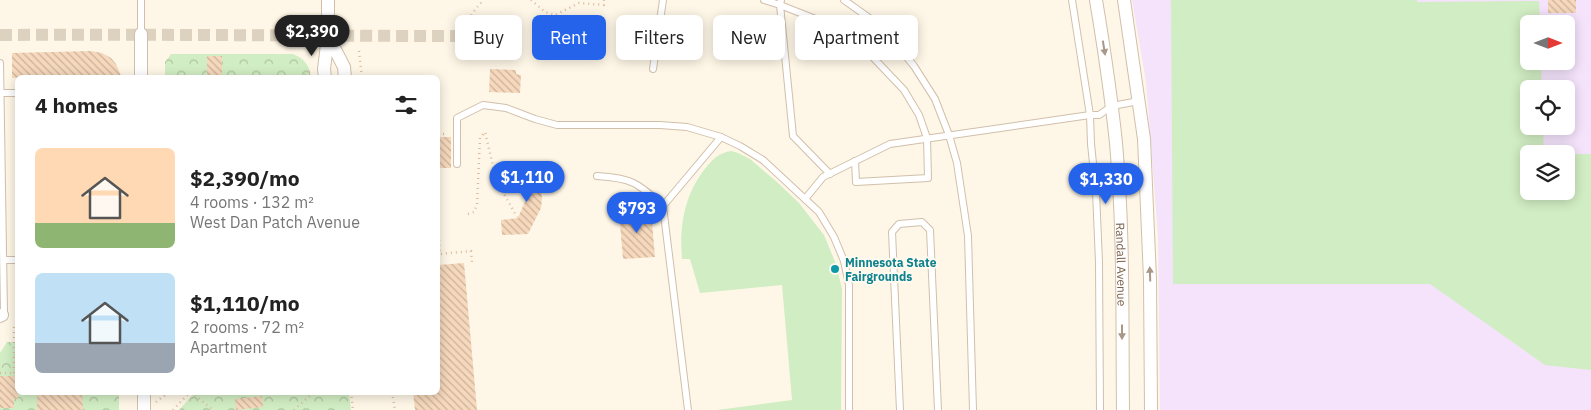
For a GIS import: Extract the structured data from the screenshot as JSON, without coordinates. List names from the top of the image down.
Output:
{
  "streets": {
    "street": ["Randall Avenue"]
  },
  "places": ["Minnesota State Fairgrounds"],
  "north": "right",
  "page": {
    "price": [
      "$2,390",
      "$1,110",
      "$1,330",
      "$793"
    ],
    "chip": [
      "Buy",
      "Rent",
      "Filters",
      "New",
      "Apartment"
    ],
    "heading": "4 homes",
    "list": [
      {
        "name": "$2,390/mo",
        "note": "4 rooms · 132 m² · West Dan Patch Avenue"
      },
      {
        "name": "$1,110/mo",
        "note": "2 rooms · 72 m² · Apartment"
      }
    ]
  }
}
